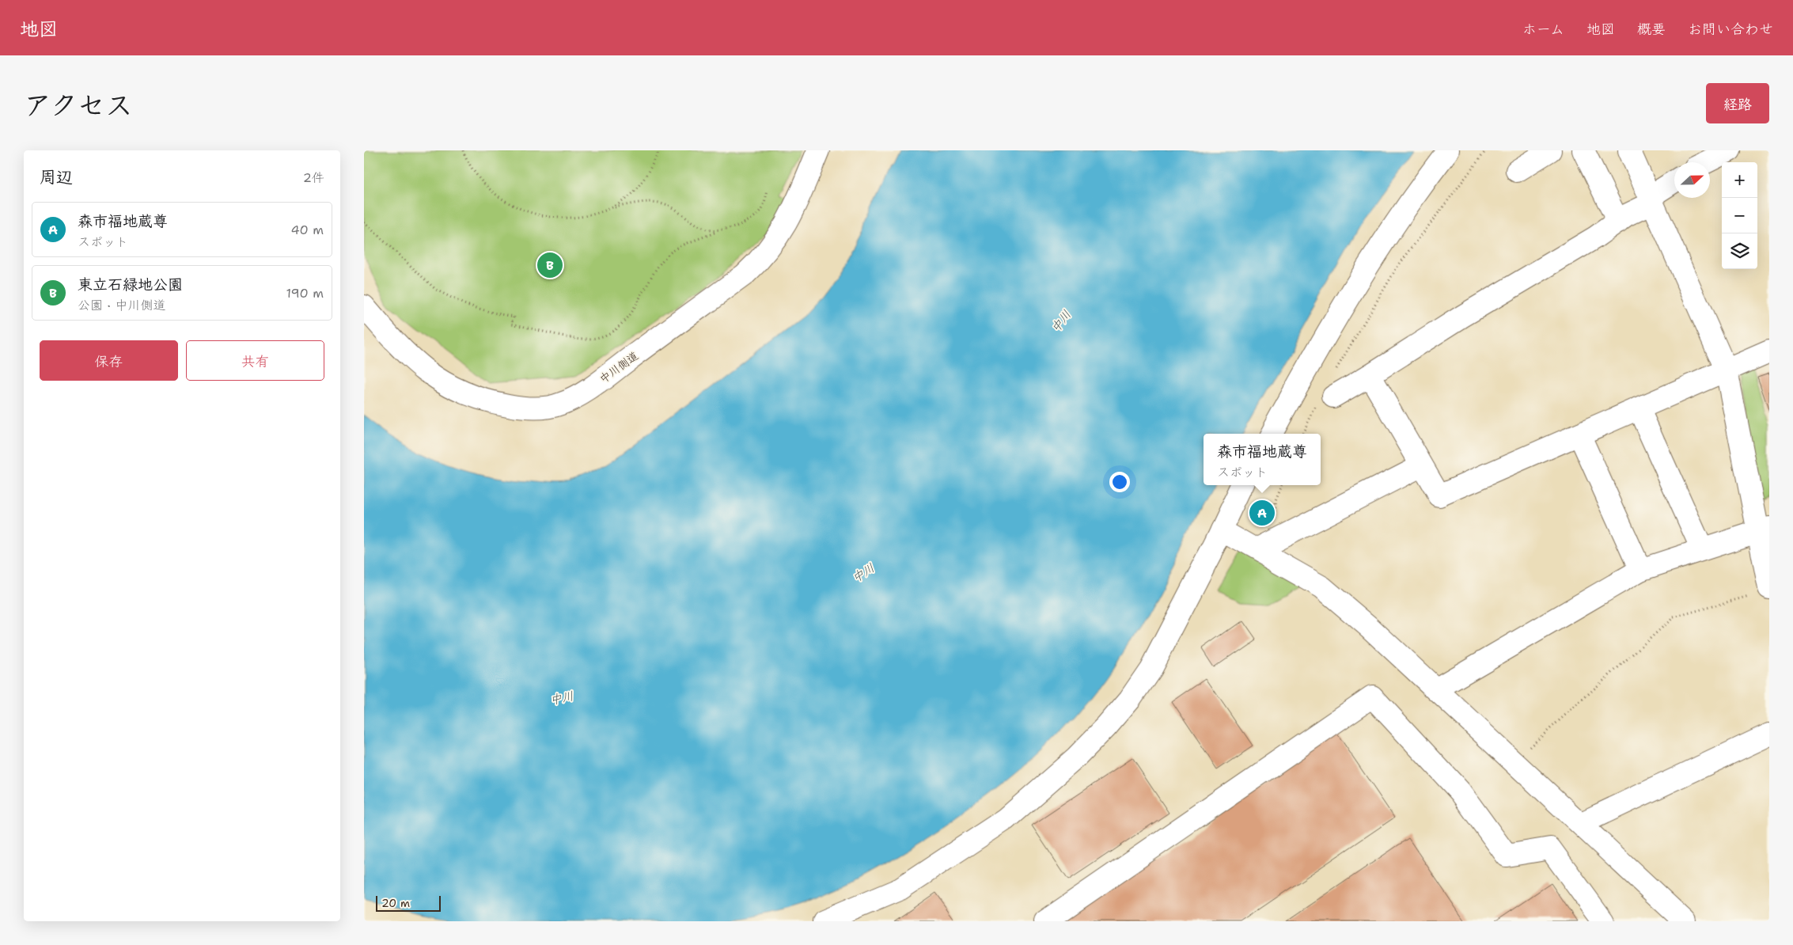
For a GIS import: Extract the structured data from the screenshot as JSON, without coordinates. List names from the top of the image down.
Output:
{
  "streets": {
    "street": ["中川側道"]
  },
  "water": ["中川"],
  "scale_bar": "20 m",
  "north": "right",
  "page": {
    "header": "地図",
    "nav": [
      "ホーム",
      "地図",
      "概要",
      "お問い合わせ"
    ],
    "title": "アクセス",
    "buttons": [
      "経路",
      ["保存", "共有"]
    ],
    "heading": ["周辺", "2件"],
    "map_buttons": ["+", "−"],
    "list": [
      {
        "mark": "A",
        "name": "森市福地蔵尊",
        "note": "スポット",
        "value": "40 m"
      },
      {
        "mark": "B",
        "name": "東立石緑地公園",
        "note": "公園 · 中川側道",
        "value": "190 m"
      }
    ],
    "pins": ["B", "A"],
    "popup": ["森市福地蔵尊", "スポット"],
    "scale": "20 m"
  }
}
